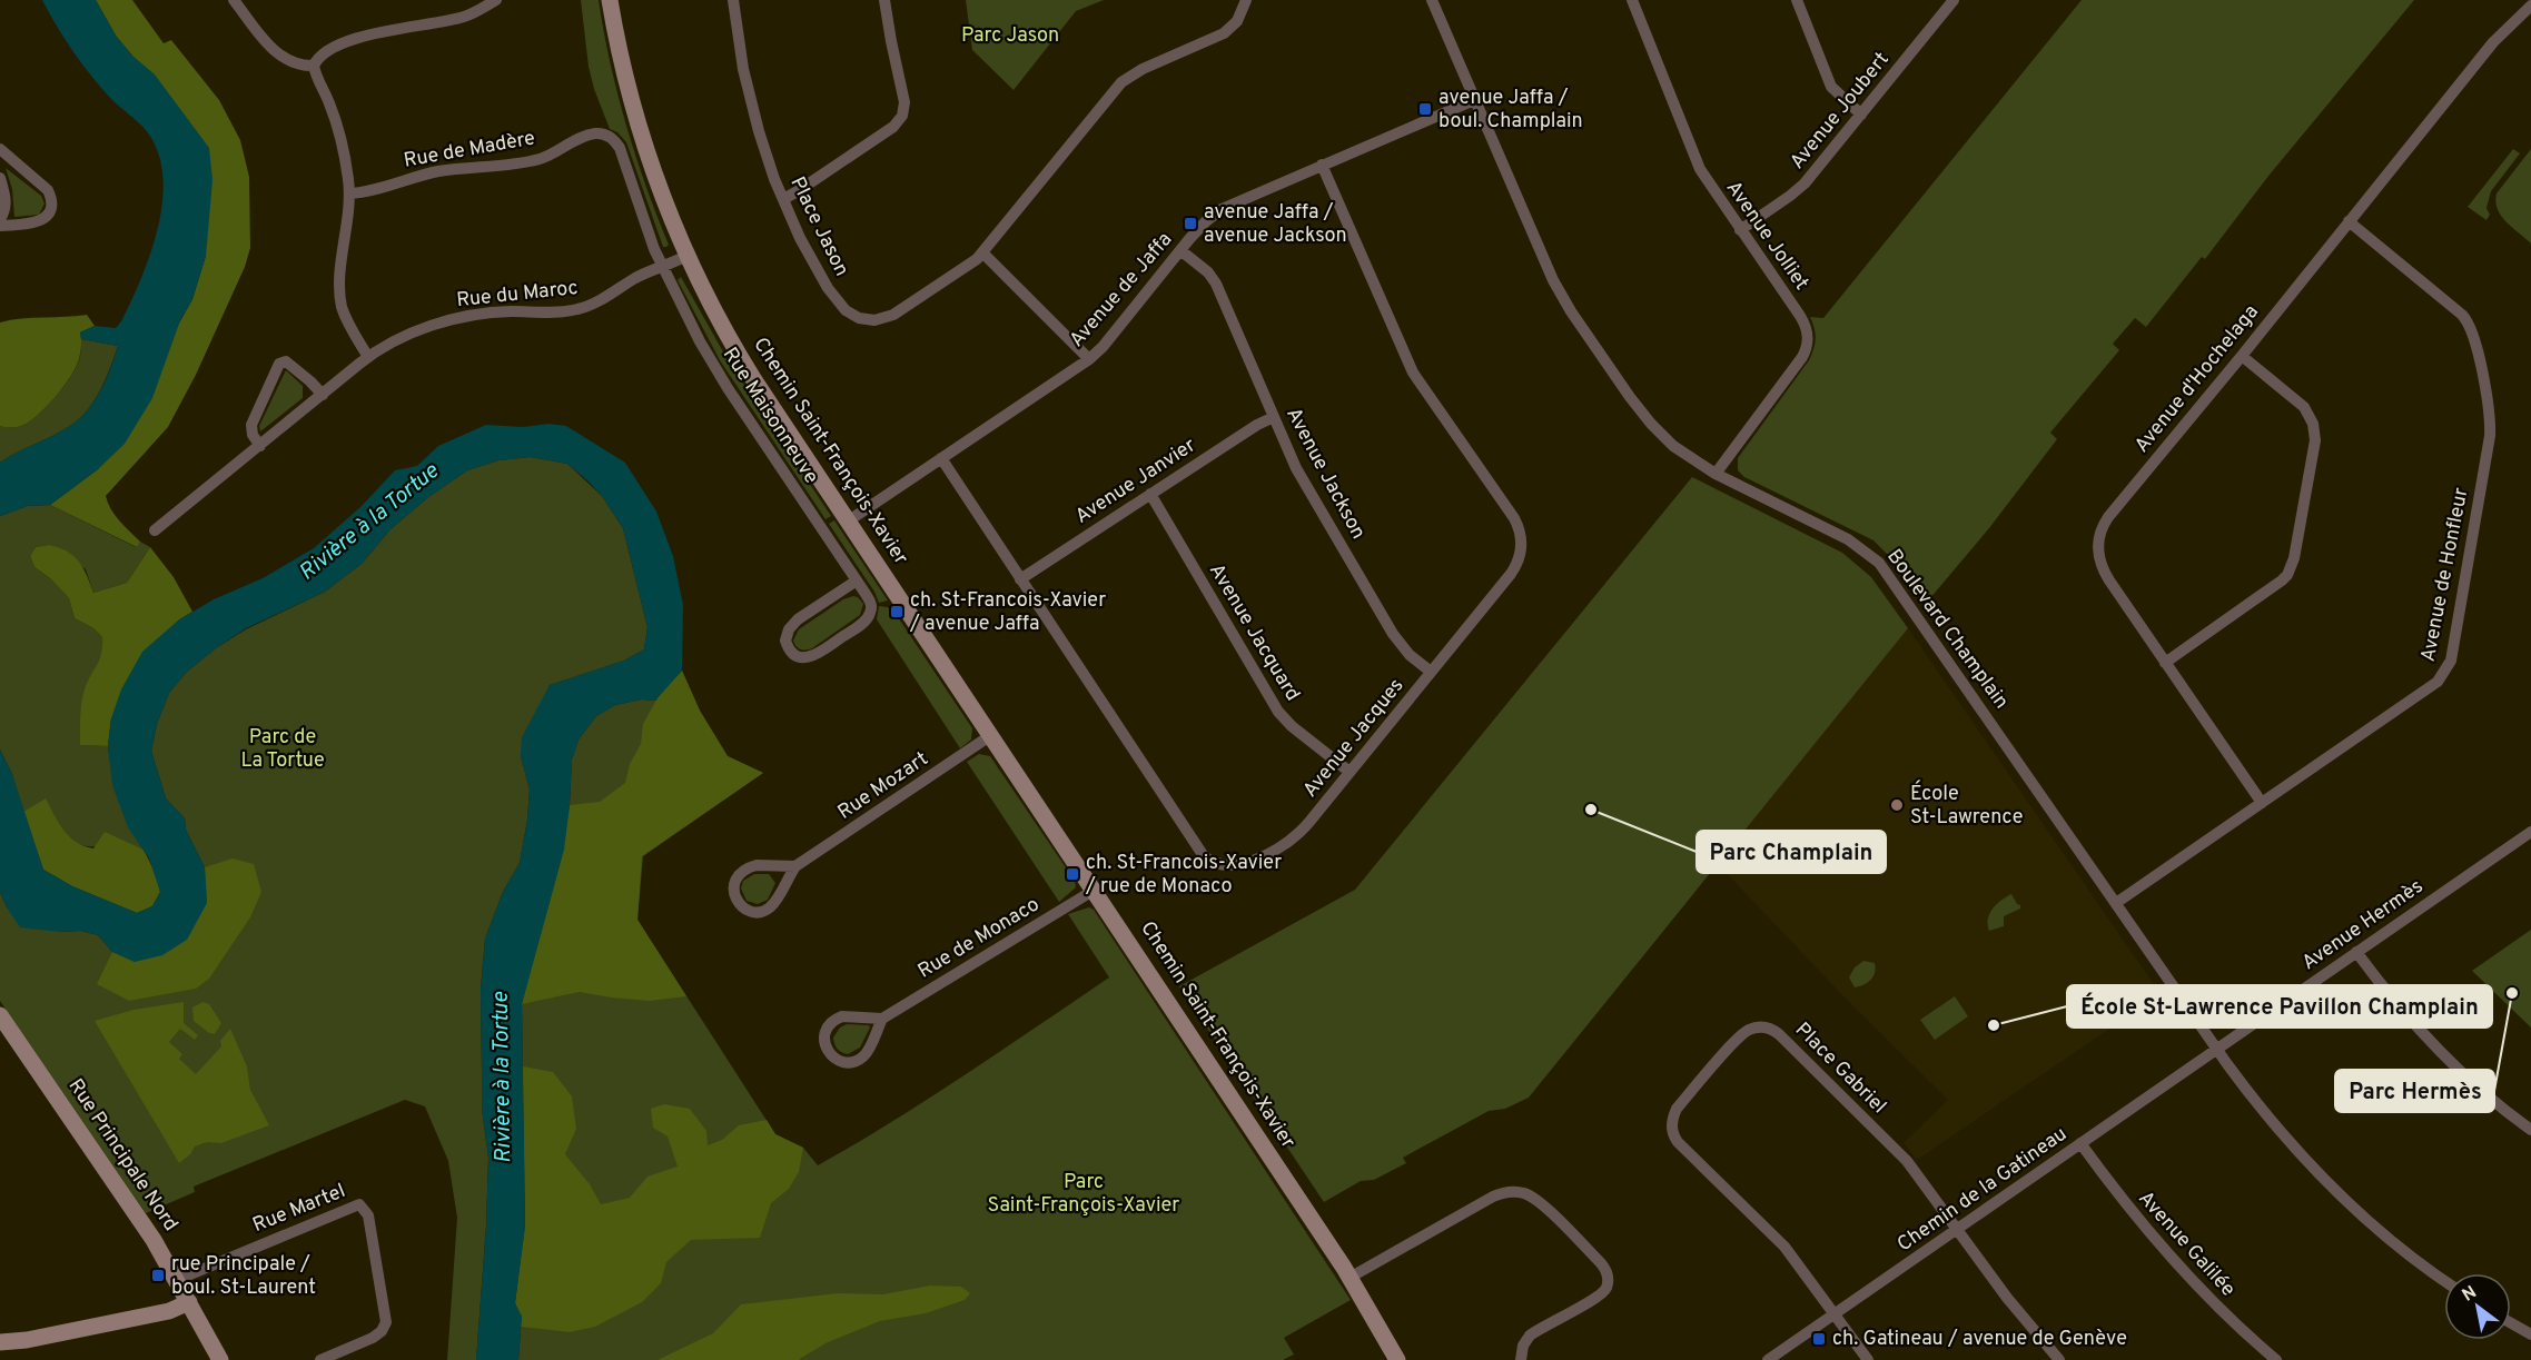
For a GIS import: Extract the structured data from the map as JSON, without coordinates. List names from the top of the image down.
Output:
{
  "streets": {
    "street": [
      "Avenue Joubert",
      "Rue de Madère",
      "Place Jason",
      "Avenue Jolliet",
      "Avenue de Jaffa",
      "Rue du Maroc",
      "Avenue d'Hochelaga",
      "Rue Maisonneuve",
      "Chemin Saint-François-Xavier",
      "Avenue Jackson",
      "Avenue Janvier",
      "Avenue de Honfleur",
      "Boulevard Champlain",
      "Avenue Jacquard",
      "Avenue Jacques",
      "Rue Mozart",
      "Avenue Hermès",
      "Rue de Monaco",
      "Place Gabriel",
      "Rue Principale Nord",
      "Chemin de la Gatineau",
      "Rue Martel",
      "Avenue Galilée"
    ]
  },
  "crossings": [
    ["Avenue Joubert", "Avenue Jolliet"],
    ["Rue de Madère", "Rue du Maroc"],
    ["Rue de Madère", "Rue Maisonneuve"],
    ["Avenue Jolliet", "Boulevard Champlain"],
    ["Avenue de Jaffa", "Chemin Saint-François-Xavier"],
    ["Avenue de Jaffa", "Avenue Jackson"],
    ["Avenue de Jaffa", "Boulevard Champlain"],
    ["Avenue de Jaffa", "Avenue Jacques"],
    ["Rue du Maroc", "Rue Maisonneuve"],
    ["Rue du Maroc", "Chemin Saint-François-Xavier"],
    ["Avenue d'Hochelaga", "Avenue de Honfleur"],
    ["Chemin Saint-François-Xavier", "Rue Mozart"],
    ["Chemin Saint-François-Xavier", "Rue de Monaco"],
    ["Avenue Jackson", "Avenue Janvier"],
    ["Avenue Jackson", "Avenue Jacques"],
    ["Avenue Janvier", "Avenue Jacquard"],
    ["Avenue Janvier", "Avenue Jacques"],
    ["Avenue de Honfleur", "Boulevard Champlain"],
    ["Boulevard Champlain", "Avenue Hermès"],
    ["Boulevard Champlain", "Chemin de la Gatineau"],
    ["Avenue Jacquard", "Avenue Jacques"],
    ["Avenue Hermès", "Chemin de la Gatineau"],
    ["Place Gabriel", "Chemin de la Gatineau"],
    ["Rue Principale Nord", "Rue Martel"],
    ["Chemin de la Gatineau", "Avenue Galilée"]
  ],
  "water": ["Rivière à la Tortue"],
  "parks": ["Parc Jason", "Parc de La Tortue", "Parc Saint-François-Xavier"],
  "places": {
    "transit": [
      "avenue Jaffa / boul. Champlain",
      "avenue Jaffa / avenue Jackson",
      "ch. St-Francois-Xavier / avenue Jaffa",
      "ch. St-Francois-Xavier / rue de Monaco",
      "rue Principale / boul. St-Laurent",
      "ch. Gatineau / avenue de Genève"
    ],
    "other": [
      "École St-Lawrence",
      "Parc Champlain",
      "Parc Hermès",
      "École St-Lawrence Pavillon Champlain"
    ]
  },
  "north": "top left"
}
